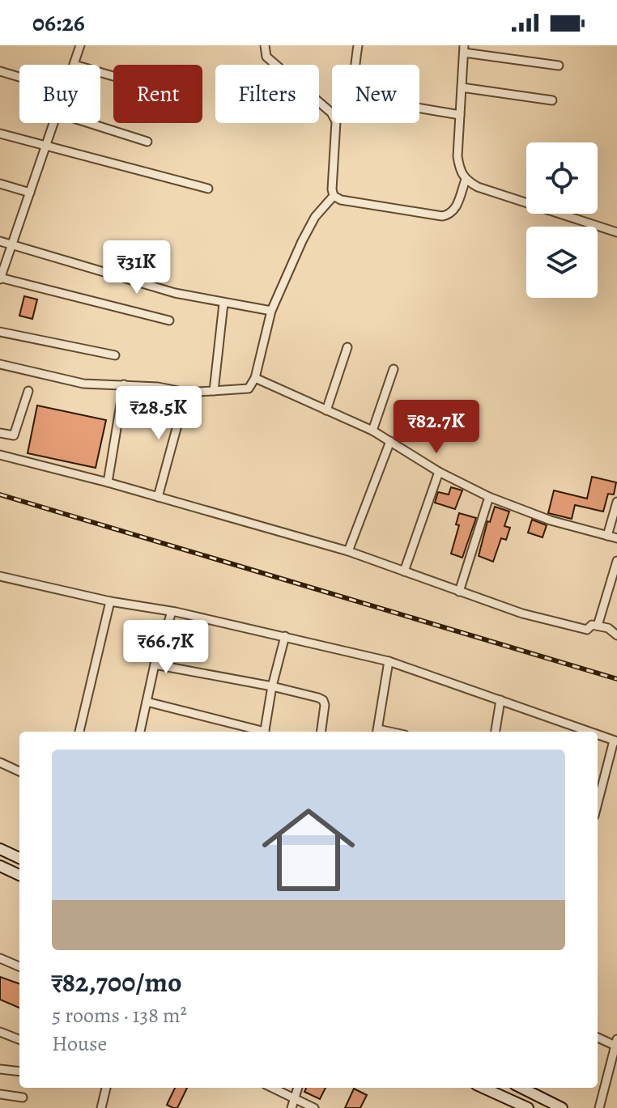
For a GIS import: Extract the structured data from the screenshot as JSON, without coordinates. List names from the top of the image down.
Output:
{
  "page": {
    "status": "06:26",
    "chip": [
      "Buy",
      "Rent",
      "Filters",
      "New"
    ],
    "price": [
      "₹31K",
      "₹28.5K",
      "₹82.7K",
      "₹66.7K"
    ],
    "list": [
      {
        "name": "₹82,700/mo",
        "note": "5 rooms · 138 m² · House"
      }
    ]
  }
}
